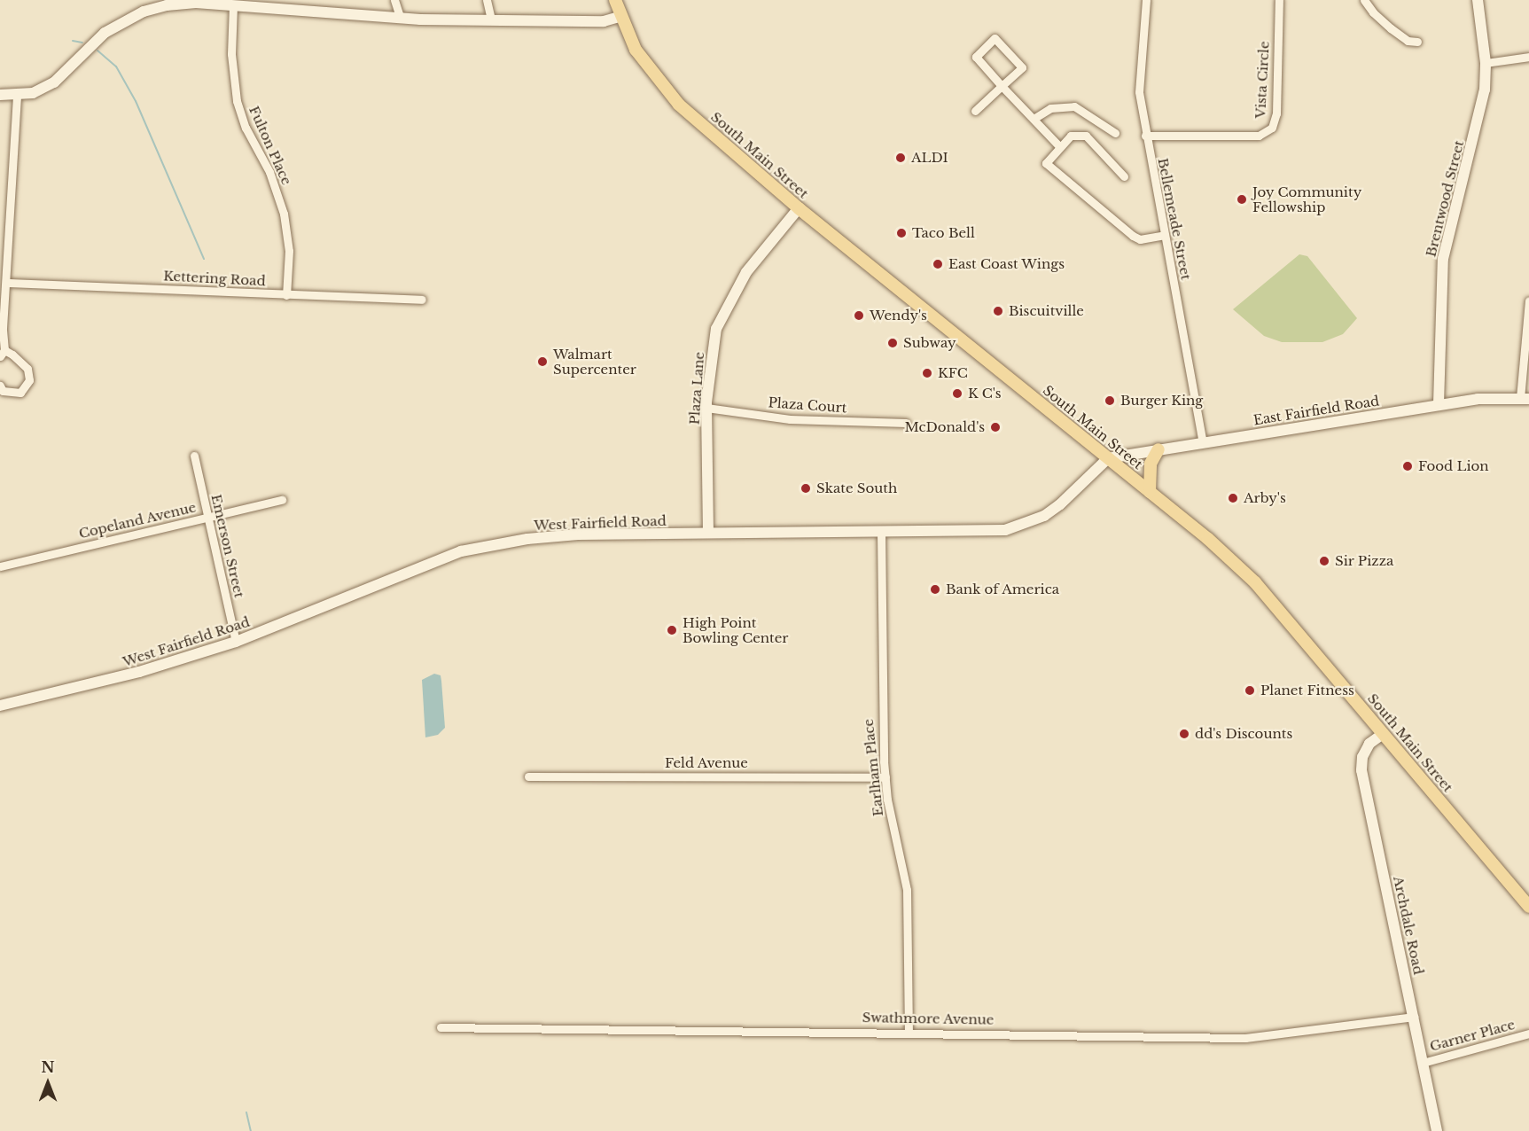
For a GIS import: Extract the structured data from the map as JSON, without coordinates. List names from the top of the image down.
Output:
{
  "streets": {
    "main road": [
      "South Main Street",
      "Brentwood Street",
      "Plaza Lane",
      "East Fairfield Road",
      "West Fairfield Road",
      "Archdale Road"
    ],
    "street": [
      "Vista Circle",
      "Fulton Place",
      "Bellemeade Street",
      "Kettering Road",
      "Plaza Court",
      "Copeland Avenue",
      "Emerson Street",
      "Feld Avenue",
      "Earlham Place",
      "Swathmore Avenue",
      "Garner Place"
    ]
  },
  "crossings": [
    ["Vista Circle", "Bellemeade Street"],
    ["Fulton Place", "Kettering Road"],
    ["South Main Street", "Plaza Lane"],
    ["South Main Street", "East Fairfield Road"],
    ["South Main Street", "West Fairfield Road"],
    ["South Main Street", "Archdale Road"],
    ["Brentwood Street", "East Fairfield Road"],
    ["Bellemeade Street", "East Fairfield Road"],
    ["Plaza Lane", "Plaza Court"],
    ["Plaza Lane", "West Fairfield Road"],
    ["East Fairfield Road", "West Fairfield Road"],
    ["Copeland Avenue", "Emerson Street"],
    ["West Fairfield Road", "Emerson Street"],
    ["West Fairfield Road", "Earlham Place"],
    ["Feld Avenue", "Earlham Place"],
    ["Earlham Place", "Swathmore Avenue"],
    ["Archdale Road", "Swathmore Avenue"],
    ["Archdale Road", "Garner Place"]
  ],
  "places": [
    "ALDI",
    "Joy Community Fellowship",
    "Taco Bell",
    "East Coast Wings",
    "Biscuitville",
    "Wendy's",
    "Subway",
    "Walmart Supercenter",
    "KFC",
    "K C's",
    "Burger King",
    "McDonald's",
    "Food Lion",
    "Skate South",
    "Arby's",
    "Sir Pizza",
    "Bank of America",
    "High Point Bowling Center",
    "Planet Fitness",
    "dd's Discounts"
  ],
  "north": "top"
}
